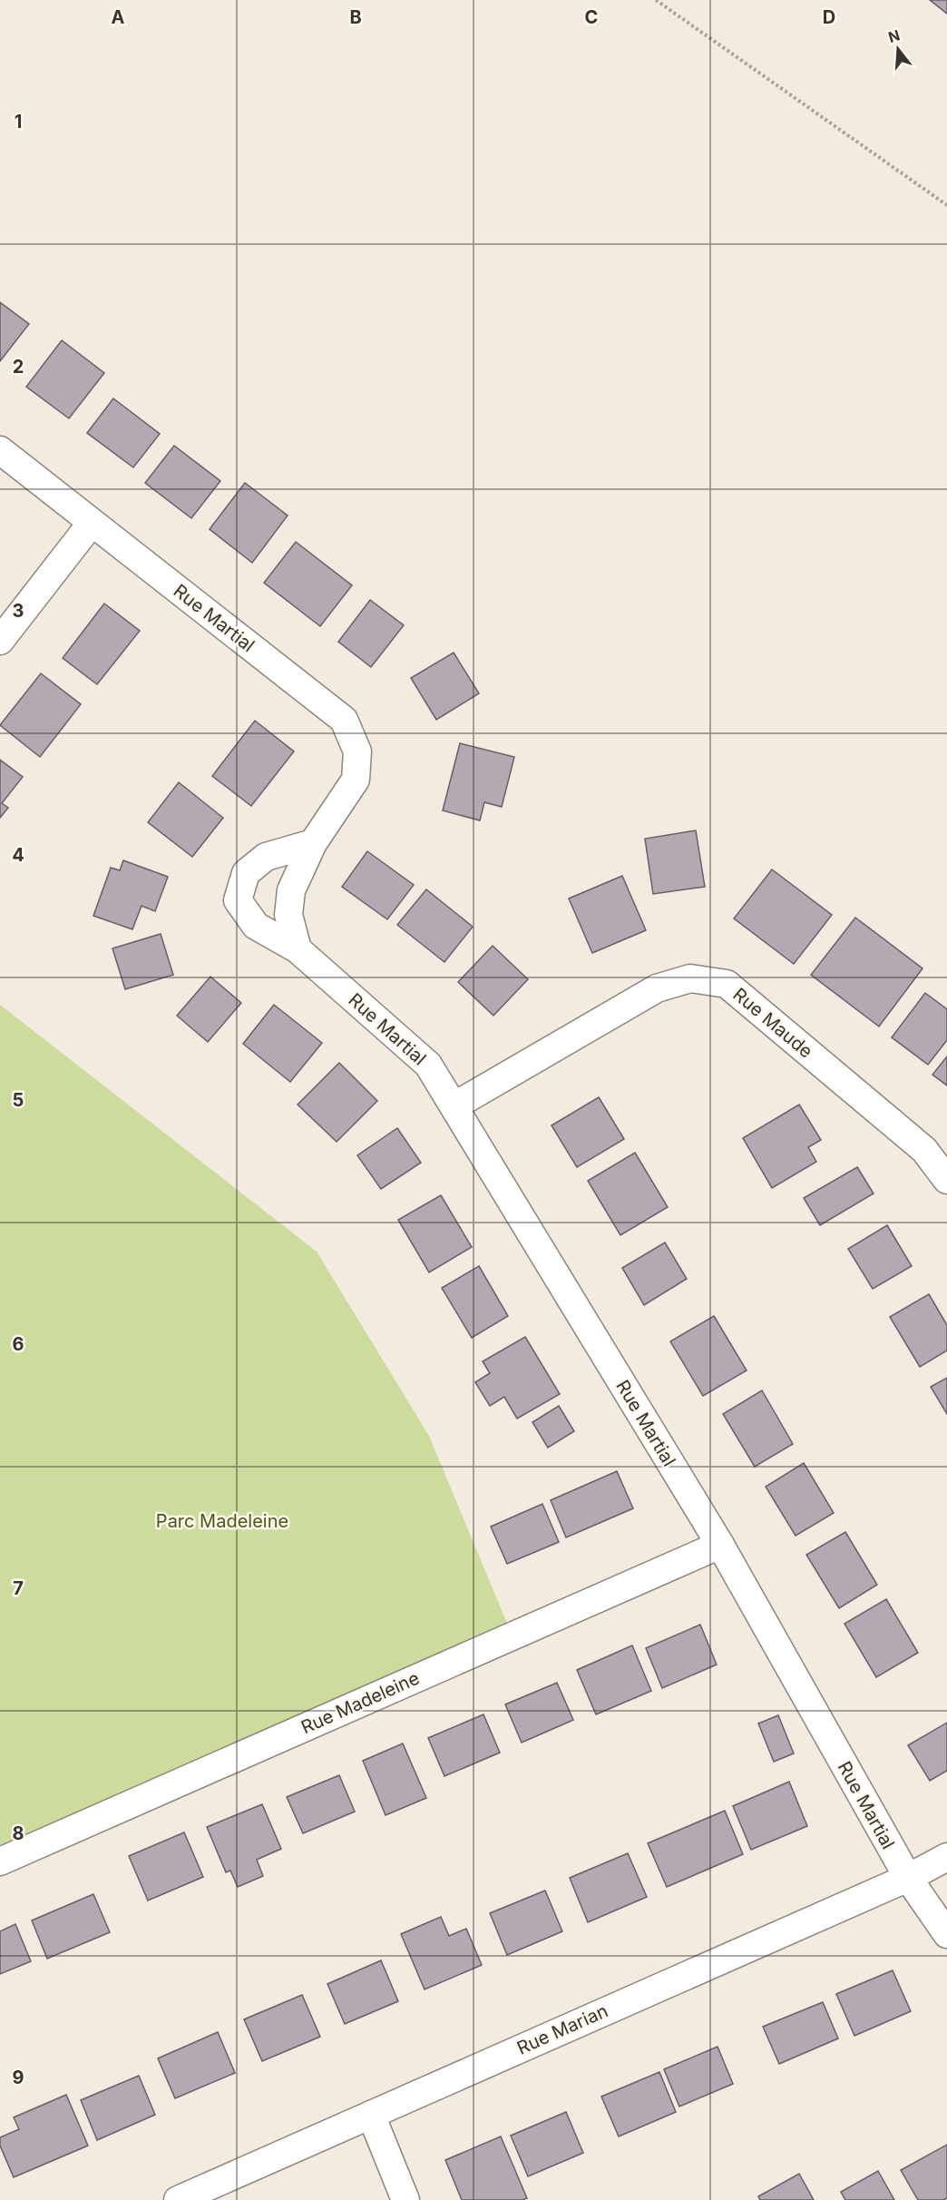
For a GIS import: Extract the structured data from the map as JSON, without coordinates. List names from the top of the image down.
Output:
{
  "streets": {
    "street": [
      "Rue Martial",
      "Rue Maude",
      "Rue Madeleine",
      "Rue Marian"
    ]
  },
  "crossings": [
    ["Rue Martial", "Rue Maude"],
    ["Rue Martial", "Rue Madeleine"],
    ["Rue Martial", "Rue Marian"]
  ],
  "parks": ["Parc Madeleine"],
  "north": "top",
  "grid": {
    "columns": [
      "A",
      "B",
      "C",
      "D"
    ],
    "rows": [
      "1",
      "2",
      "3",
      "4",
      "5",
      "6",
      "7",
      "8",
      "9"
    ]
  }
}
